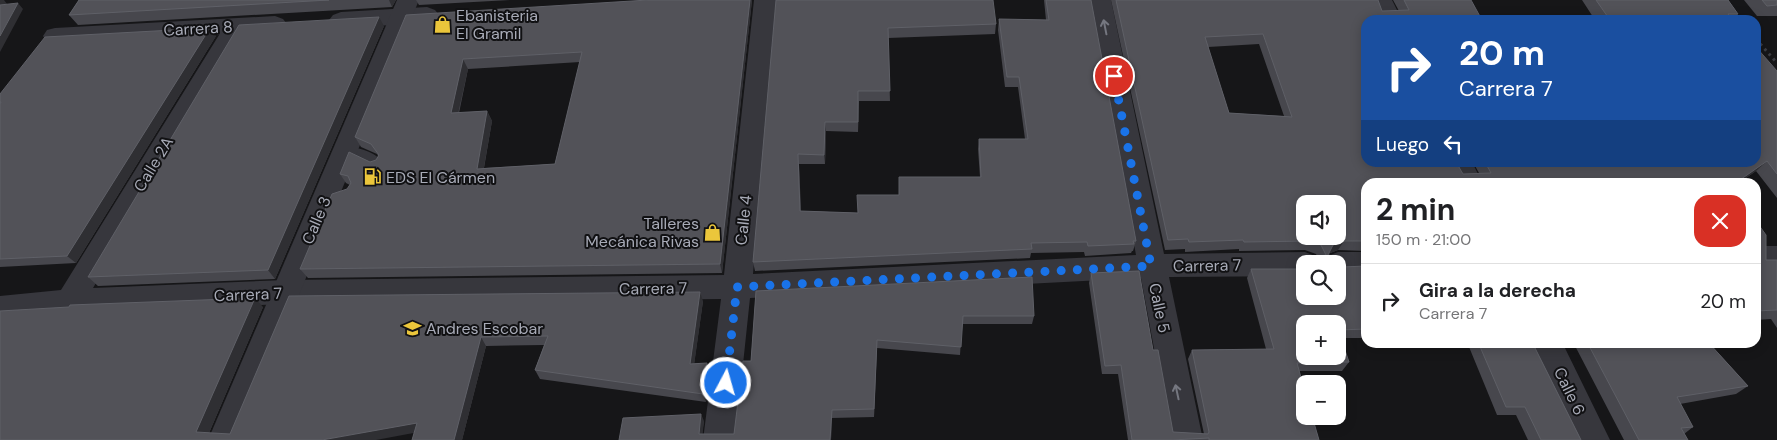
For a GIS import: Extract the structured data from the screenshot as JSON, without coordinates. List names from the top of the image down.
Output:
{
  "streets": {
    "street": [
      "Carrera 8",
      "Calle 2A",
      "Calle 3",
      "Calle 4",
      "Carrera 7",
      "Calle 5",
      "Calle 6"
    ]
  },
  "crossings": [
    ["Carrera 8", "Calle 2A"],
    ["Calle 2A", "Carrera 7"],
    ["Calle 3", "Carrera 7"],
    ["Calle 4", "Carrera 7"],
    ["Carrera 7", "Calle 5"]
  ],
  "one_way": ["Calle 5"],
  "places": {
    "shop": ["Ebanisteria El Gramil", "Talleres Mecánica Rivas"],
    "fuel station": ["EDS El Cármen"],
    "school or university": ["Andres Escobar"]
  },
  "page": {
    "turn": ["20 m", "Carrera 7"],
    "then": "Luego",
    "heading": ["2 min", "150 m · 21:00"],
    "map_buttons": ["+", "−"],
    "list": [
      {
        "name": "Gira a la derecha",
        "note": "Carrera 7",
        "value": "20 m"
      }
    ]
  }
}
